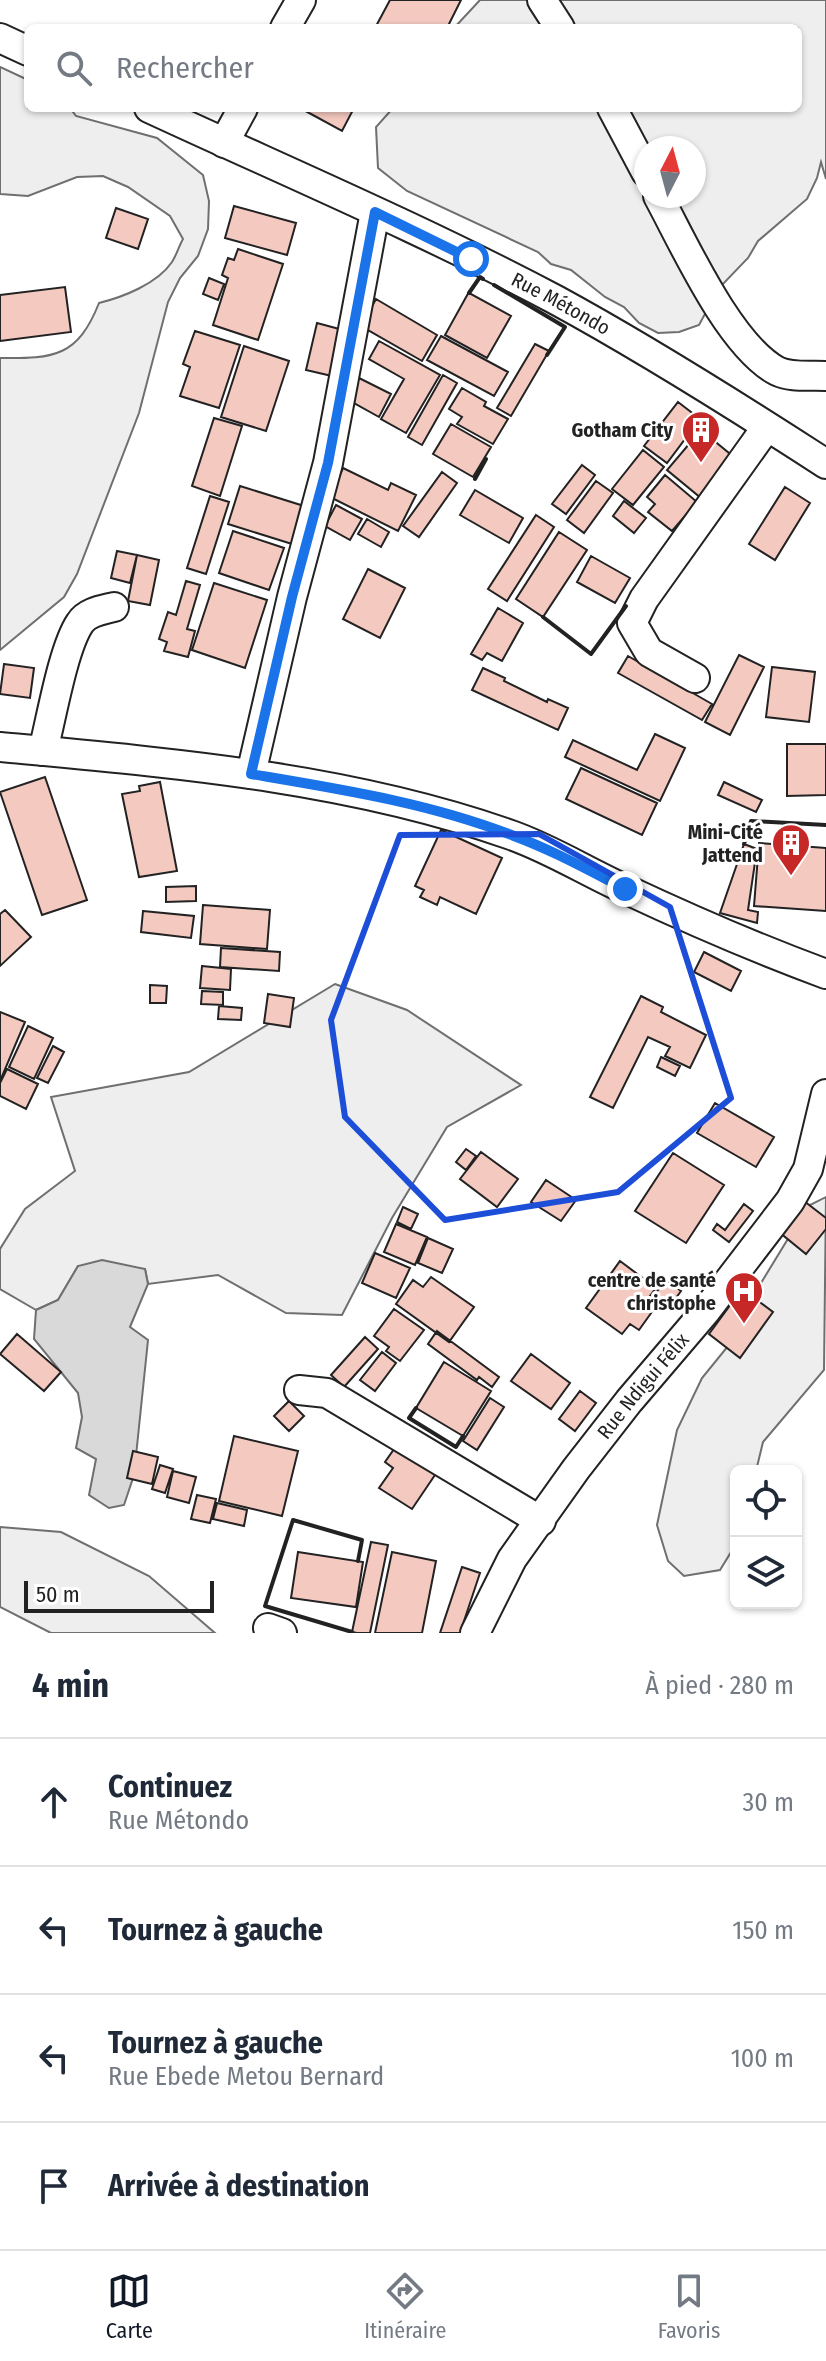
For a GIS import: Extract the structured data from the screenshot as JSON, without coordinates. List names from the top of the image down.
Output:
{
  "streets": {
    "street": ["Rue Métondo", "Rue Ndigui Félix"]
  },
  "places": {
    "building": ["Gotham City", "Mini-Cité Jattend"],
    "hospital": ["centre de santé christophe"]
  },
  "scale_bar": "50 m",
  "north": "top",
  "page": {
    "search": "Rechercher",
    "scale": "50 m",
    "heading": ["4 min", "À pied · 280 m"],
    "list": [
      ["Continuez", "Rue Métondo", "30 m"],
      ["Tournez à gauche", "150 m"],
      ["Tournez à gauche", "Rue Ebede Metou Bernard", "100 m"],
      "Arrivée à destination"
    ],
    "nav": ["Carte", "Itinéraire", "Favoris"]
  }
}
